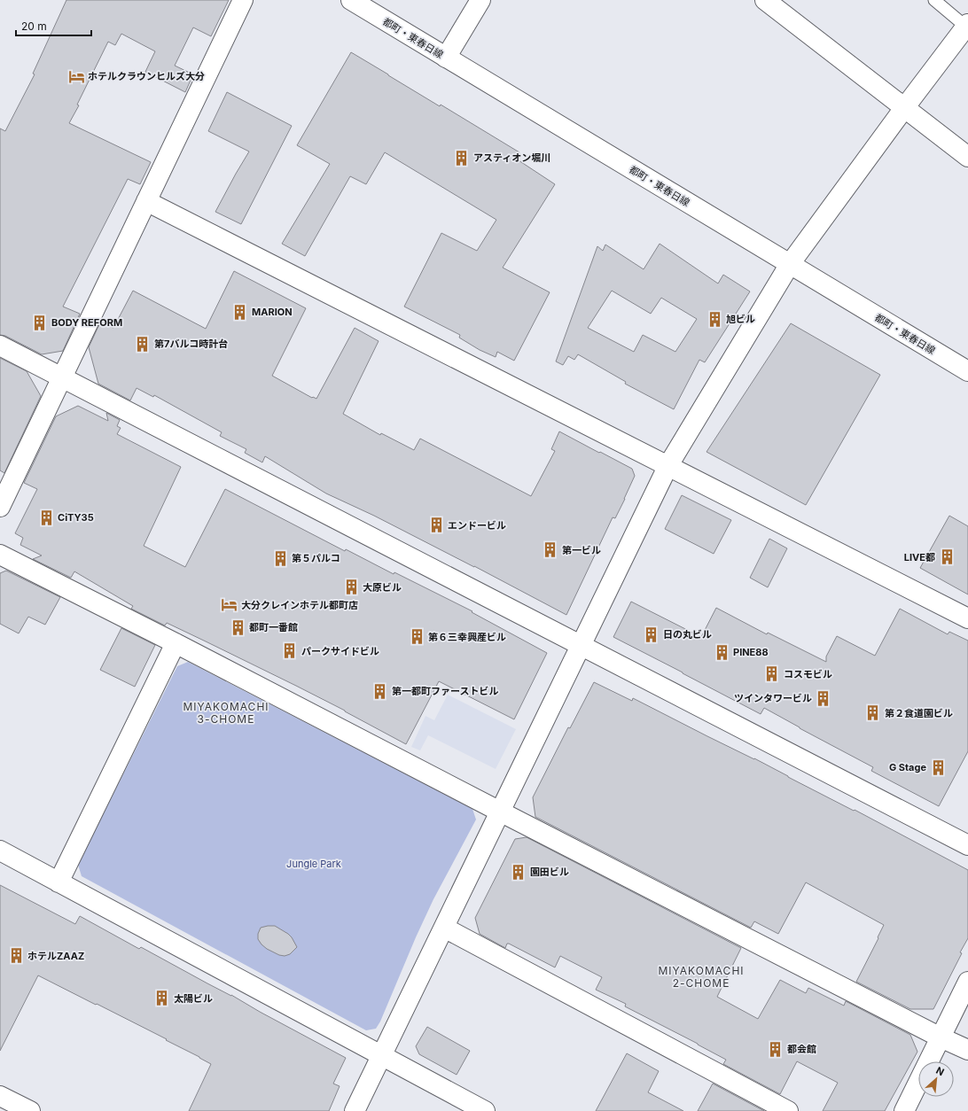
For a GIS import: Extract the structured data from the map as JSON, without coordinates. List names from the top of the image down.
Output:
{
  "streets": {
    "street": ["都町・東春日線"]
  },
  "districts": ["MIYAKOMACHI 3-CHOME", "MIYAKOMACHI 2-CHOME"],
  "parks": ["Jungle Park"],
  "places": {
    "hotel": ["ホテルクラウンヒルズ大分", "大分クレインホテル都町店"],
    "building": [
      "アスティオン堀川",
      "MARION",
      "旭ビル",
      "BODY REFORM",
      "第7バルコ時計台",
      "CiTY35",
      "エンドービル",
      "第一ビル",
      "LIVE都",
      "第５パルコ",
      "大原ビル",
      "都町一番館",
      "日の丸ビル",
      "第６三幸興産ビル",
      "パークサイドビル",
      "PINE88",
      "コスモビル",
      "第一都町ファーストビル",
      "ツインタワービル",
      "第２食道園ビル",
      "G Stage",
      "園田ビル",
      "ホテルZAAZ",
      "太陽ビル",
      "都会館"
    ]
  },
  "scale_bar": "20 m",
  "north": "top right"
}
